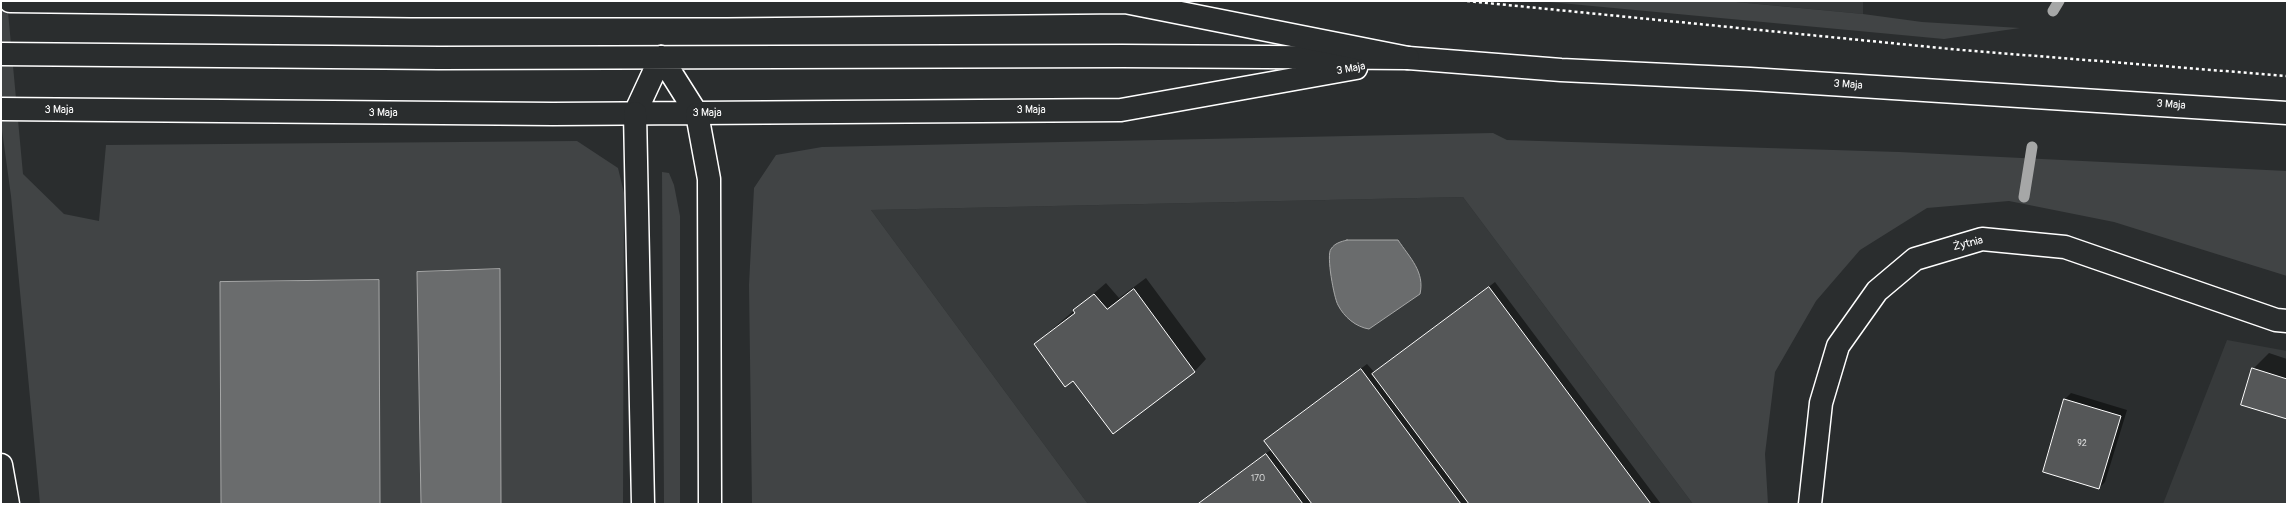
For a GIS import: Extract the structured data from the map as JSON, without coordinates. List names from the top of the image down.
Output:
{
  "streets": {
    "main road": ["3 Maja", "Żytnia"]
  },
  "house_numbers": ["92", "170"]
}
